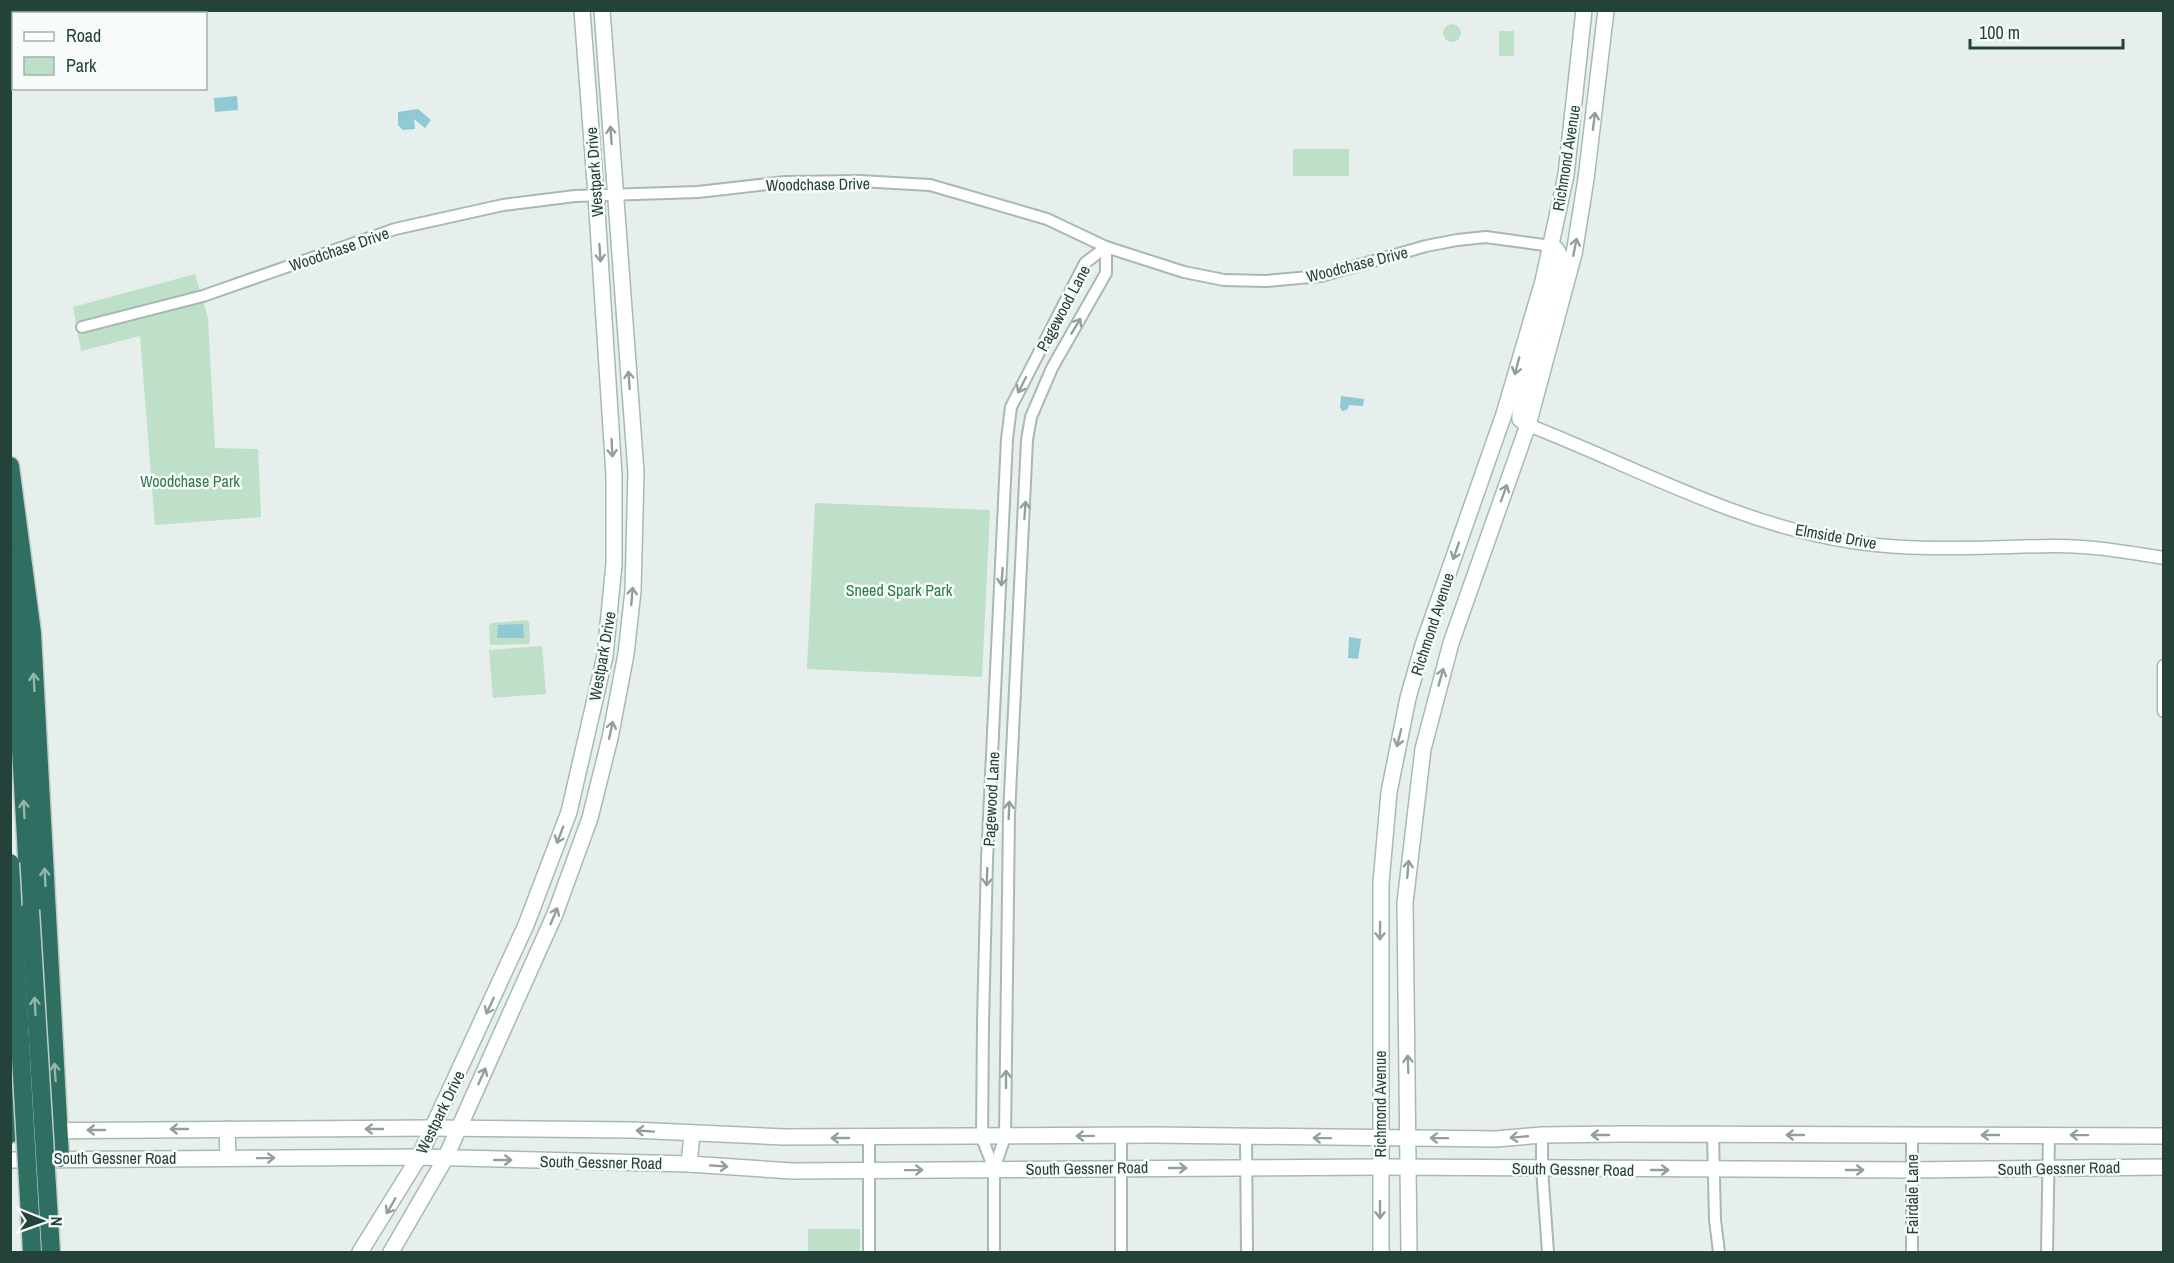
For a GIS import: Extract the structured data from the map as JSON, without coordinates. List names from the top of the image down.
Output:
{
  "streets": {
    "main road": ["Richmond Avenue", "Westpark Drive", "South Gessner Road"],
    "street": [
      "Woodchase Drive",
      "Pagewood Lane",
      "Elmside Drive",
      "Fairdale Lane"
    ]
  },
  "crossings": [
    ["Richmond Avenue", "Woodchase Drive"],
    ["Richmond Avenue", "Elmside Drive"],
    ["Richmond Avenue", "South Gessner Road"],
    ["Westpark Drive", "Woodchase Drive"],
    ["Westpark Drive", "South Gessner Road"],
    ["Woodchase Drive", "Pagewood Lane"],
    ["Pagewood Lane", "South Gessner Road"],
    ["South Gessner Road", "Fairdale Lane"]
  ],
  "parks": ["Woodchase Park", "Sneed Spark Park"],
  "legend": ["Road", "Park"],
  "scale_bar": "100 m",
  "north": "right"
}
